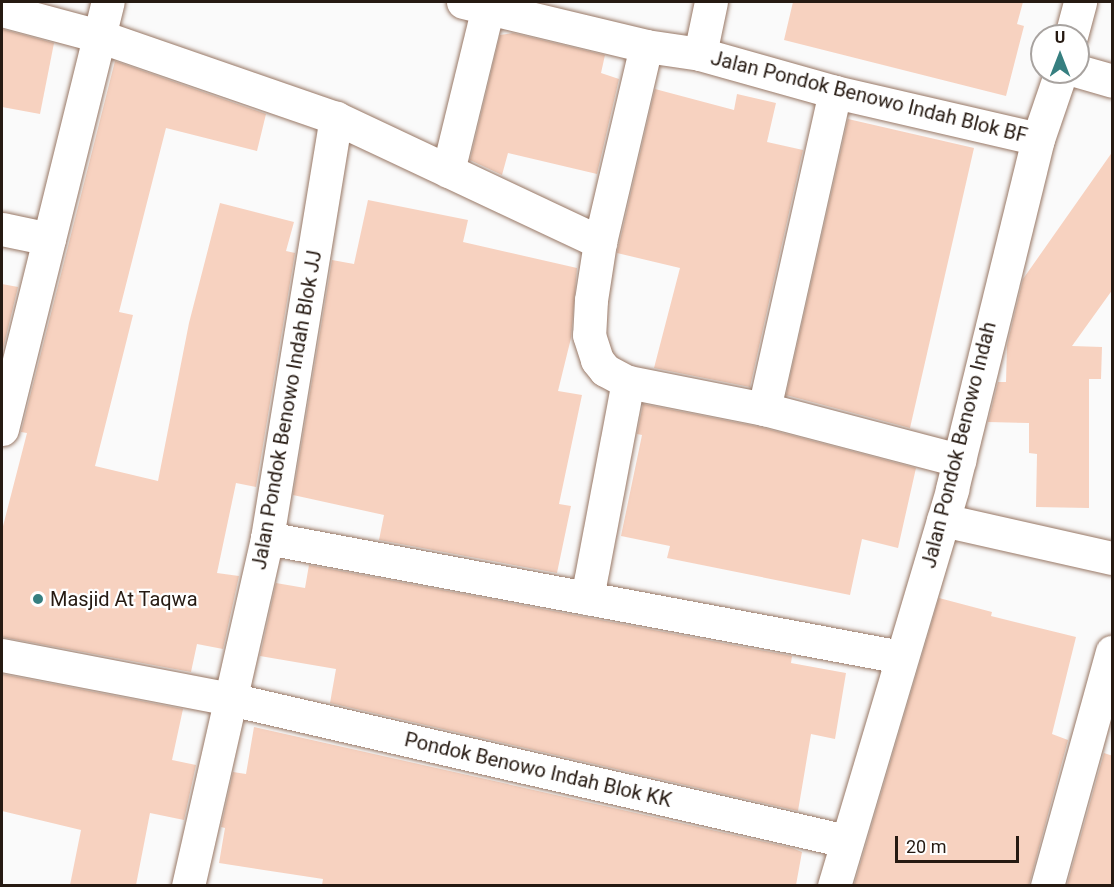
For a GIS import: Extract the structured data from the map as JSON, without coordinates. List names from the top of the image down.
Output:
{
  "streets": {
    "street": [
      "Jalan Pondok Benowo Indah Blok BF",
      "Jalan Pondok Benowo Indah Blok JJ",
      "Jalan Pondok Benowo Indah",
      "Pondok Benowo Indah Blok KK"
    ]
  },
  "crossings": [
    ["Jalan Pondok Benowo Indah Blok BF", "Jalan Pondok Benowo Indah"],
    ["Jalan Pondok Benowo Indah Blok JJ", "Pondok Benowo Indah Blok KK"],
    ["Jalan Pondok Benowo Indah", "Pondok Benowo Indah Blok KK"]
  ],
  "places": ["Masjid At Taqwa"],
  "scale_bar": "20 m",
  "north": "top"
}
